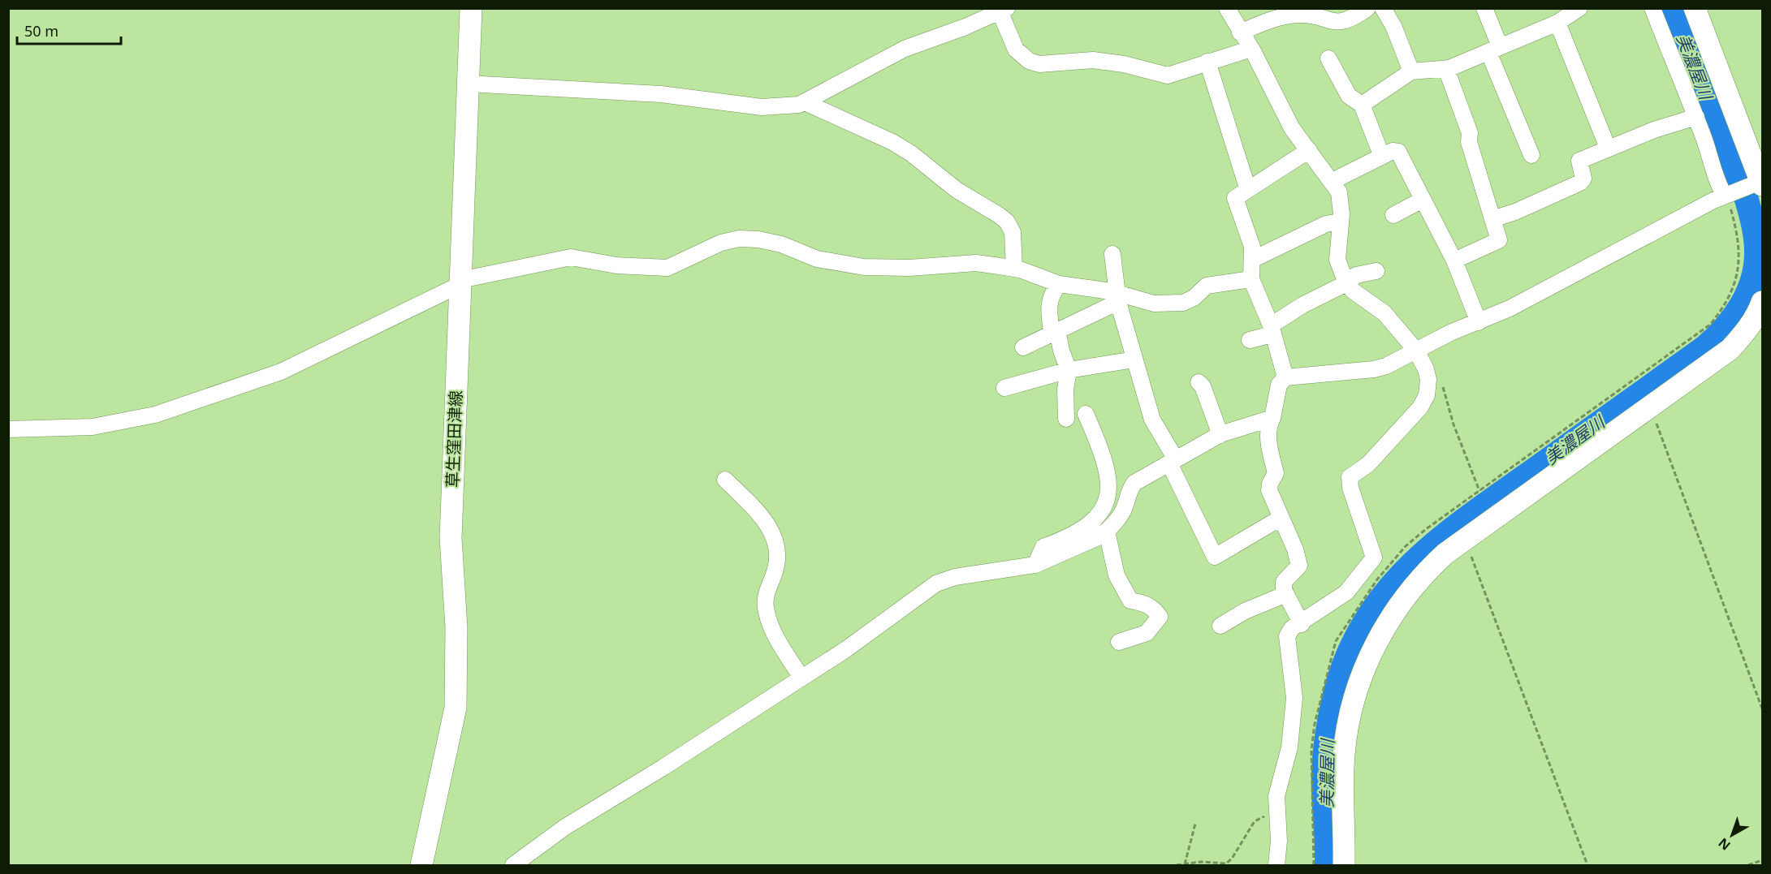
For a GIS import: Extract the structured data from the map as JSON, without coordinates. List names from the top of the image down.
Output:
{
  "streets": {
    "street": ["草生窪田津線"]
  },
  "water": ["美濃屋川"],
  "scale_bar": "50 m",
  "north": "bottom left"
}
